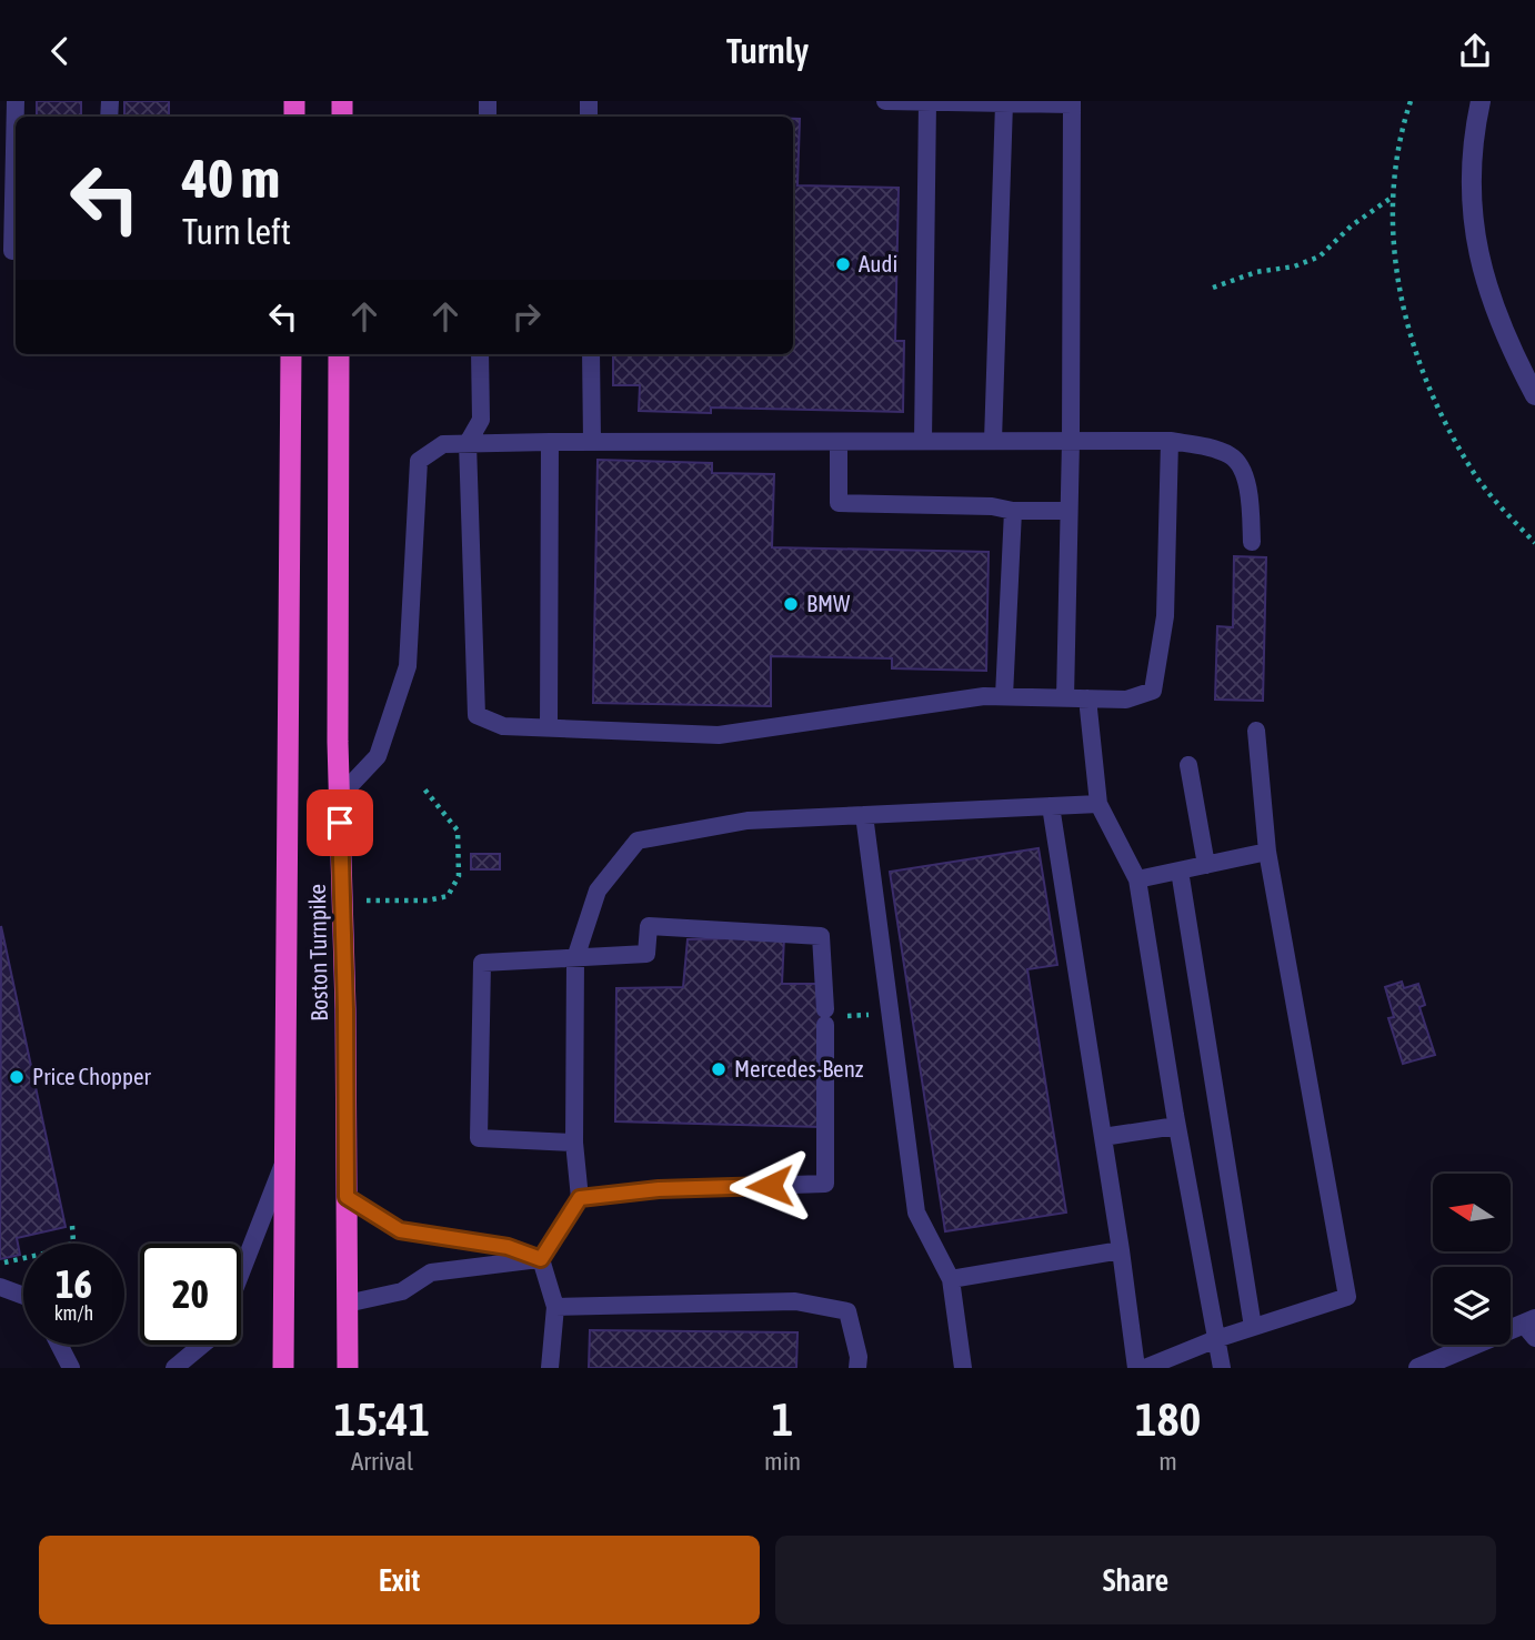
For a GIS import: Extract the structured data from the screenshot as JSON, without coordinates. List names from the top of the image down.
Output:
{
  "streets": {
    "highway": ["Boston Turnpike"]
  },
  "places": [
    "Audi",
    "BMW",
    "Mercedes-Benz",
    "Price Chopper"
  ],
  "north": "left",
  "page": {
    "header": "Turnly",
    "turn": ["40 m", "Turn left"],
    "speed": "16 km/h",
    "limit": "20",
    "eta": [
      "15:41",
      "Arrival",
      "1",
      "min",
      "180",
      "m"
    ],
    "buttons": ["Exit", "Share"]
  }
}
